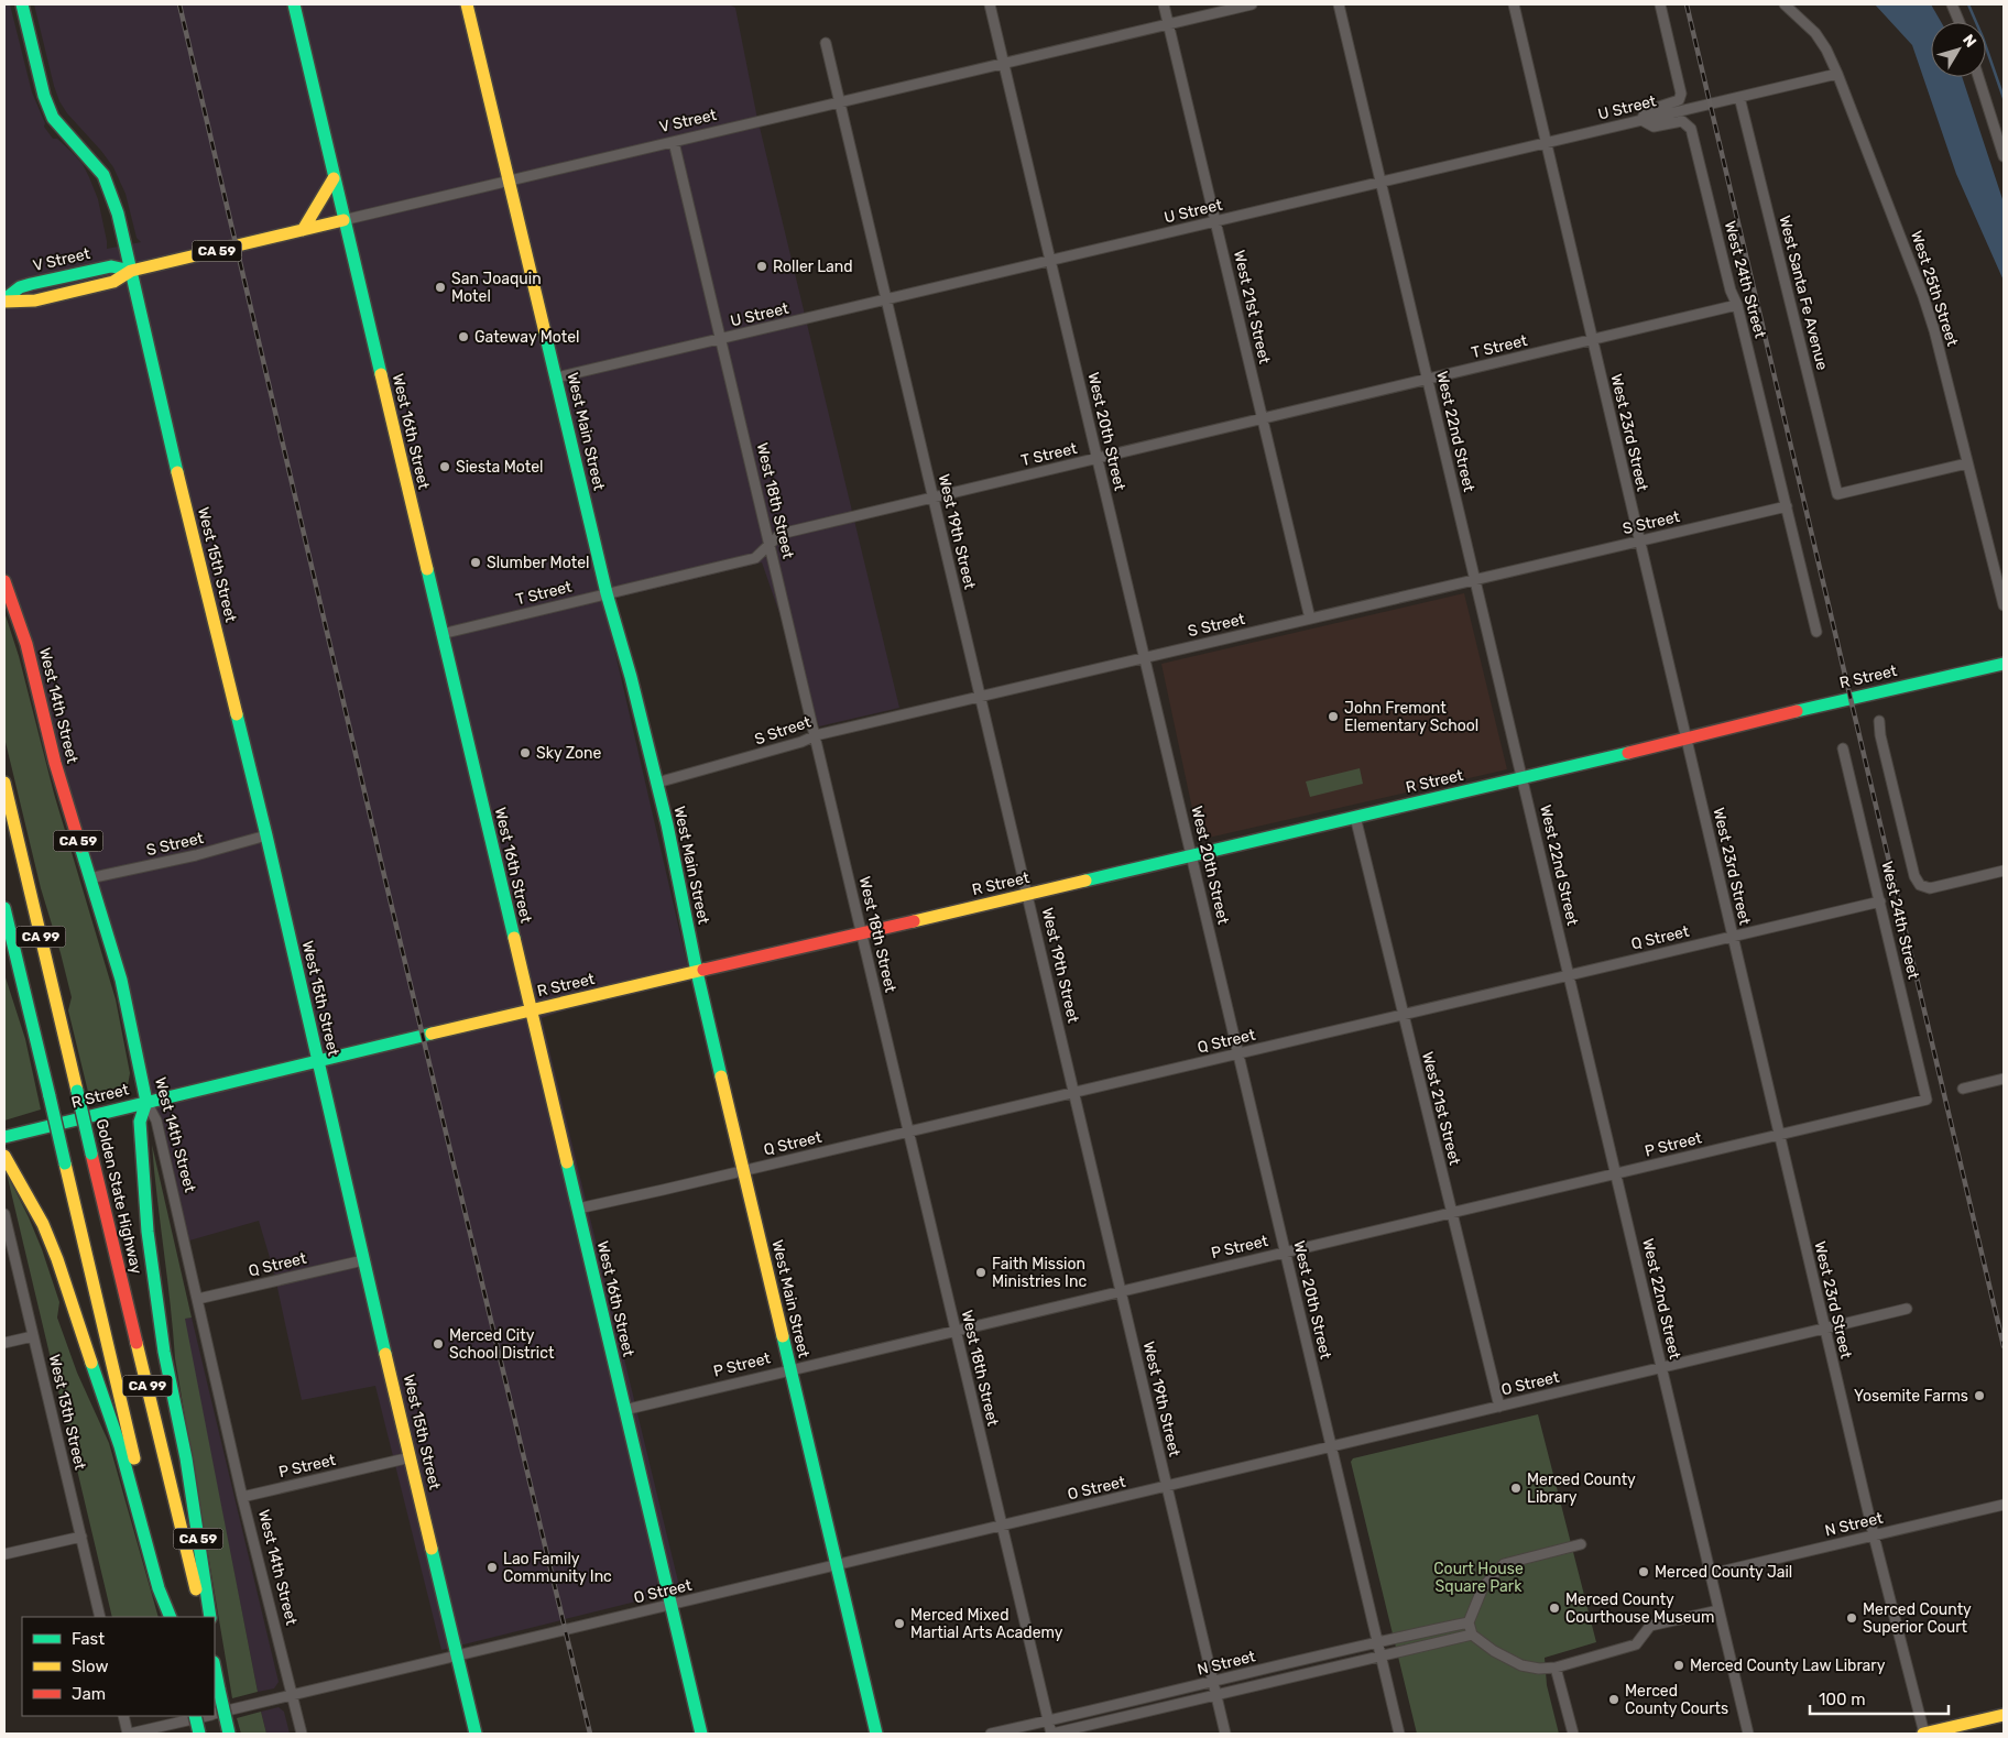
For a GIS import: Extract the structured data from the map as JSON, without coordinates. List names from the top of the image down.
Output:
{
  "streets": {
    "main road": [
      "V Street",
      "CA 59",
      "West 16th Street",
      "West Main Street",
      "West 15th Street",
      "R Street",
      "West 14th Street",
      "CA 99",
      "Golden State Highway"
    ],
    "street": [
      "U Street",
      "West 24th Street",
      "West 25th Street",
      "West Santa Fe Avenue",
      "West 21st Street",
      "T Street",
      "West 20th Street",
      "West 22nd Street",
      "West 23rd Street",
      "West 18th Street",
      "S Street",
      "West 19th Street",
      "Q Street",
      "P Street",
      "O Street",
      "West 13th Street",
      "N Street"
    ]
  },
  "crossings": [
    ["U Street", "West 24th Street"],
    ["U Street", "West 25th Street"],
    ["U Street", "West Santa Fe Avenue"],
    ["U Street", "West 21st Street"],
    ["U Street", "West Main Street"],
    ["U Street", "West 20th Street"],
    ["U Street", "West 22nd Street"],
    ["U Street", "West 23rd Street"],
    ["U Street", "West 18th Street"],
    ["U Street", "West 19th Street"],
    ["V Street", "West 21st Street"],
    ["V Street", "West 16th Street"],
    ["V Street", "West Main Street"],
    ["V Street", "West 20th Street"],
    ["V Street", "West 18th Street"],
    ["V Street", "West 19th Street"],
    ["V Street", "West 15th Street"],
    ["CA 59", "R Street"],
    ["CA 59", "West 14th Street"],
    ["West 24th Street", "T Street"],
    ["West 24th Street", "S Street"],
    ["West 24th Street", "Q Street"],
    ["West 24th Street", "P Street"],
    ["West 25th Street", "West Santa Fe Avenue"],
    ["West 21st Street", "T Street"],
    ["West 21st Street", "S Street"],
    ["West 21st Street", "R Street"],
    ["West 21st Street", "Q Street"],
    ["West 21st Street", "P Street"],
    ["West 21st Street", "O Street"],
    ["T Street", "West 16th Street"],
    ["T Street", "West Main Street"],
    ["T Street", "West 20th Street"],
    ["T Street", "West 22nd Street"],
    ["T Street", "West 23rd Street"],
    ["T Street", "West 18th Street"],
    ["T Street", "West 19th Street"],
    ["West 16th Street", "R Street"],
    ["West 16th Street", "Q Street"],
    ["West 16th Street", "P Street"],
    ["West 16th Street", "O Street"],
    ["West Main Street", "S Street"],
    ["West Main Street", "R Street"],
    ["West Main Street", "Q Street"],
    ["West Main Street", "P Street"],
    ["West Main Street", "O Street"],
    ["West 20th Street", "S Street"],
    ["West 20th Street", "R Street"],
    ["West 20th Street", "Q Street"],
    ["West 20th Street", "P Street"],
    ["West 20th Street", "O Street"],
    ["West 20th Street", "N Street"],
    ["West 22nd Street", "S Street"],
    ["West 22nd Street", "R Street"],
    ["West 22nd Street", "Q Street"],
    ["West 22nd Street", "P Street"],
    ["West 22nd Street", "O Street"],
    ["West 22nd Street", "N Street"],
    ["West 23rd Street", "S Street"],
    ["West 23rd Street", "R Street"],
    ["West 23rd Street", "Q Street"],
    ["West 23rd Street", "P Street"],
    ["West 23rd Street", "O Street"],
    ["West 23rd Street", "N Street"],
    ["West 18th Street", "S Street"],
    ["West 18th Street", "R Street"],
    ["West 18th Street", "Q Street"],
    ["West 18th Street", "P Street"],
    ["West 18th Street", "O Street"],
    ["West 18th Street", "N Street"],
    ["S Street", "West 19th Street"],
    ["S Street", "West 15th Street"],
    ["S Street", "West 14th Street"],
    ["West 19th Street", "R Street"],
    ["West 19th Street", "Q Street"],
    ["West 19th Street", "P Street"],
    ["West 19th Street", "O Street"],
    ["West 19th Street", "N Street"],
    ["West 15th Street", "R Street"],
    ["West 15th Street", "Q Street"],
    ["West 15th Street", "P Street"],
    ["West 15th Street", "O Street"],
    ["R Street", "West 14th Street"],
    ["West 14th Street", "Q Street"],
    ["West 14th Street", "P Street"],
    ["West 14th Street", "O Street"]
  ],
  "parks": ["Court House Square Park"],
  "places": [
    "Roller Land",
    "San Joaquin Motel",
    "Gateway Motel",
    "Siesta Motel",
    "Slumber Motel",
    "John Fremont Elementary School",
    "Sky Zone",
    "Faith Mission Ministries Inc",
    "Merced City School District",
    "Yosemite Farms",
    "Merced County Library",
    "Lao Family Community Inc",
    "Merced County Jail",
    "Merced County Courthouse Museum",
    "Merced County Superior Court",
    "Merced Mixed Martial Arts Academy",
    "Merced County Law Library",
    "Merced County Courts"
  ],
  "legend": ["Fast", "Slow", "Jam"],
  "scale_bar": "100 m",
  "north": "top right"
}
